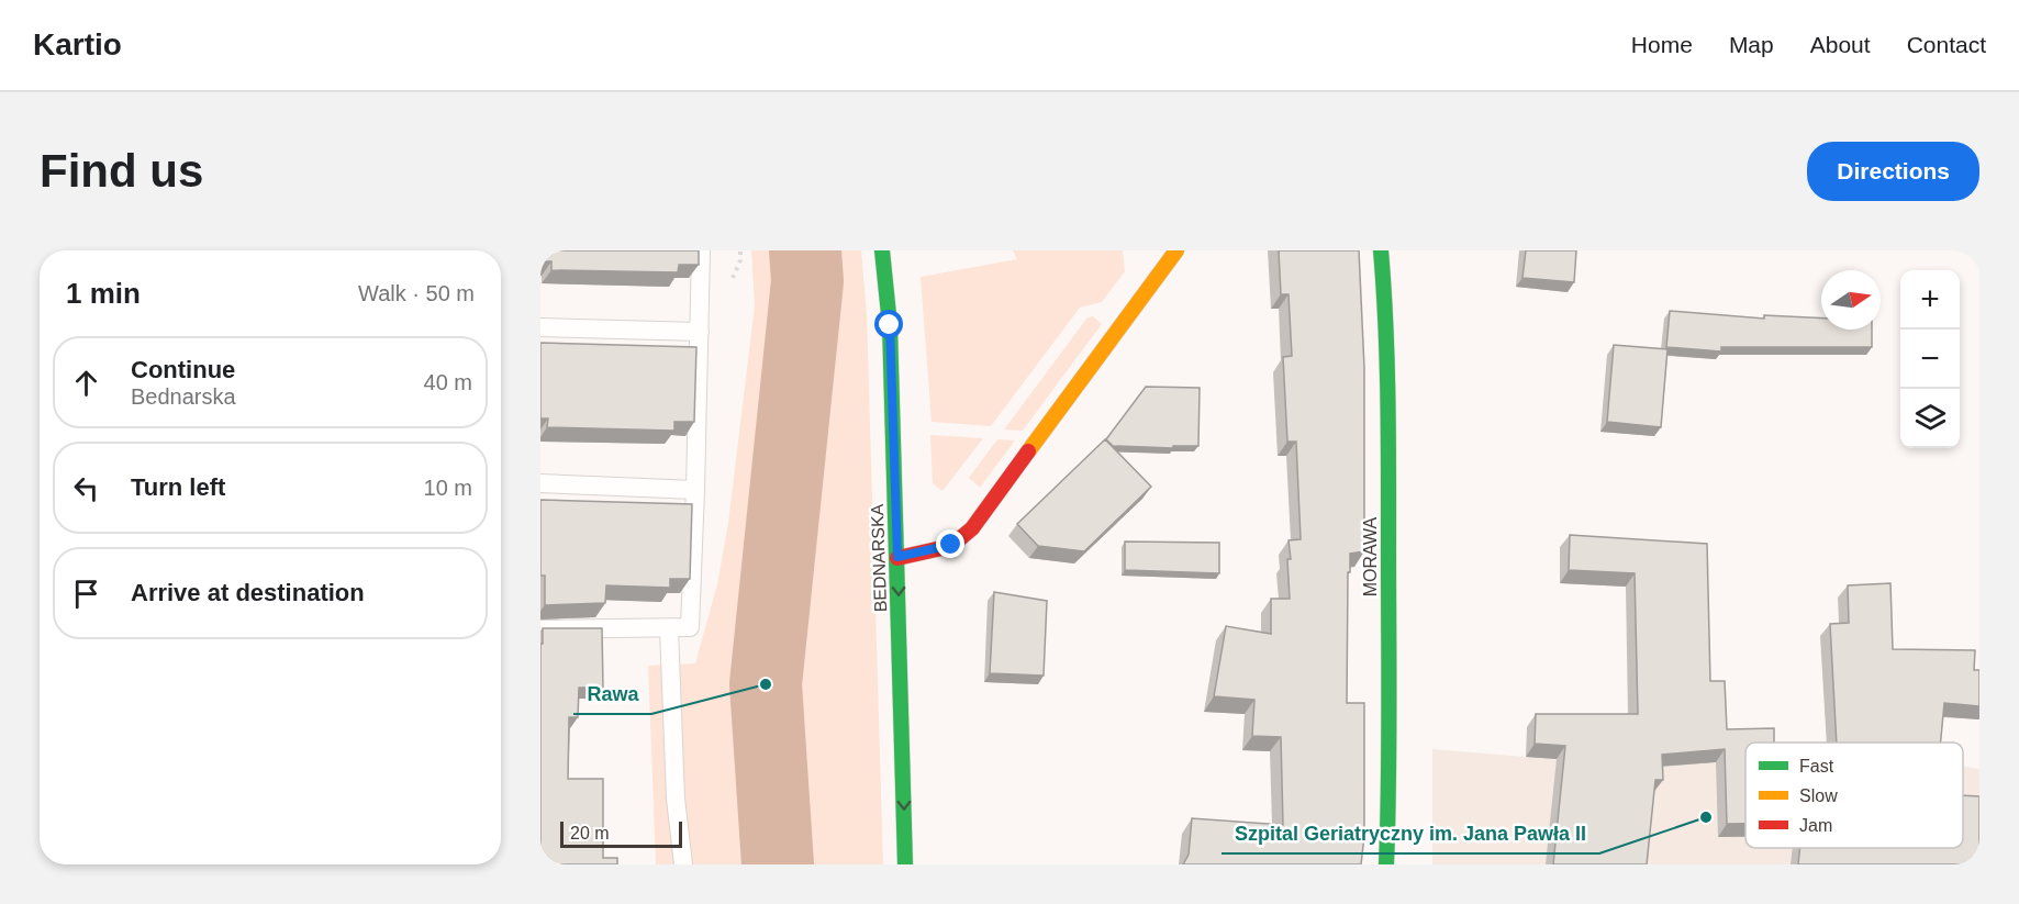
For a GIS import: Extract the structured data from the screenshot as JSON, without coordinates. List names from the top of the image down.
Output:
{
  "streets": {
    "street": ["MORAWA", "BEDNARSKA"]
  },
  "one_way": ["BEDNARSKA"],
  "places": ["Rawa", "Szpital Geriatryczny im. Jana Pawła II"],
  "legend": ["Fast", "Slow", "Jam"],
  "scale_bar": "20 m",
  "north": "right",
  "page": {
    "header": "Kartio",
    "nav": [
      "Home",
      "Map",
      "About",
      "Contact"
    ],
    "buttons": "Directions",
    "title": "Find us",
    "heading": ["1 min", "Walk · 50 m"],
    "map_buttons": ["+", "−"],
    "list": [
      ["Continue", "Bednarska", "40 m"],
      ["Turn left", "10 m"],
      "Arrive at destination"
    ],
    "scale": "20 m"
  }
}
